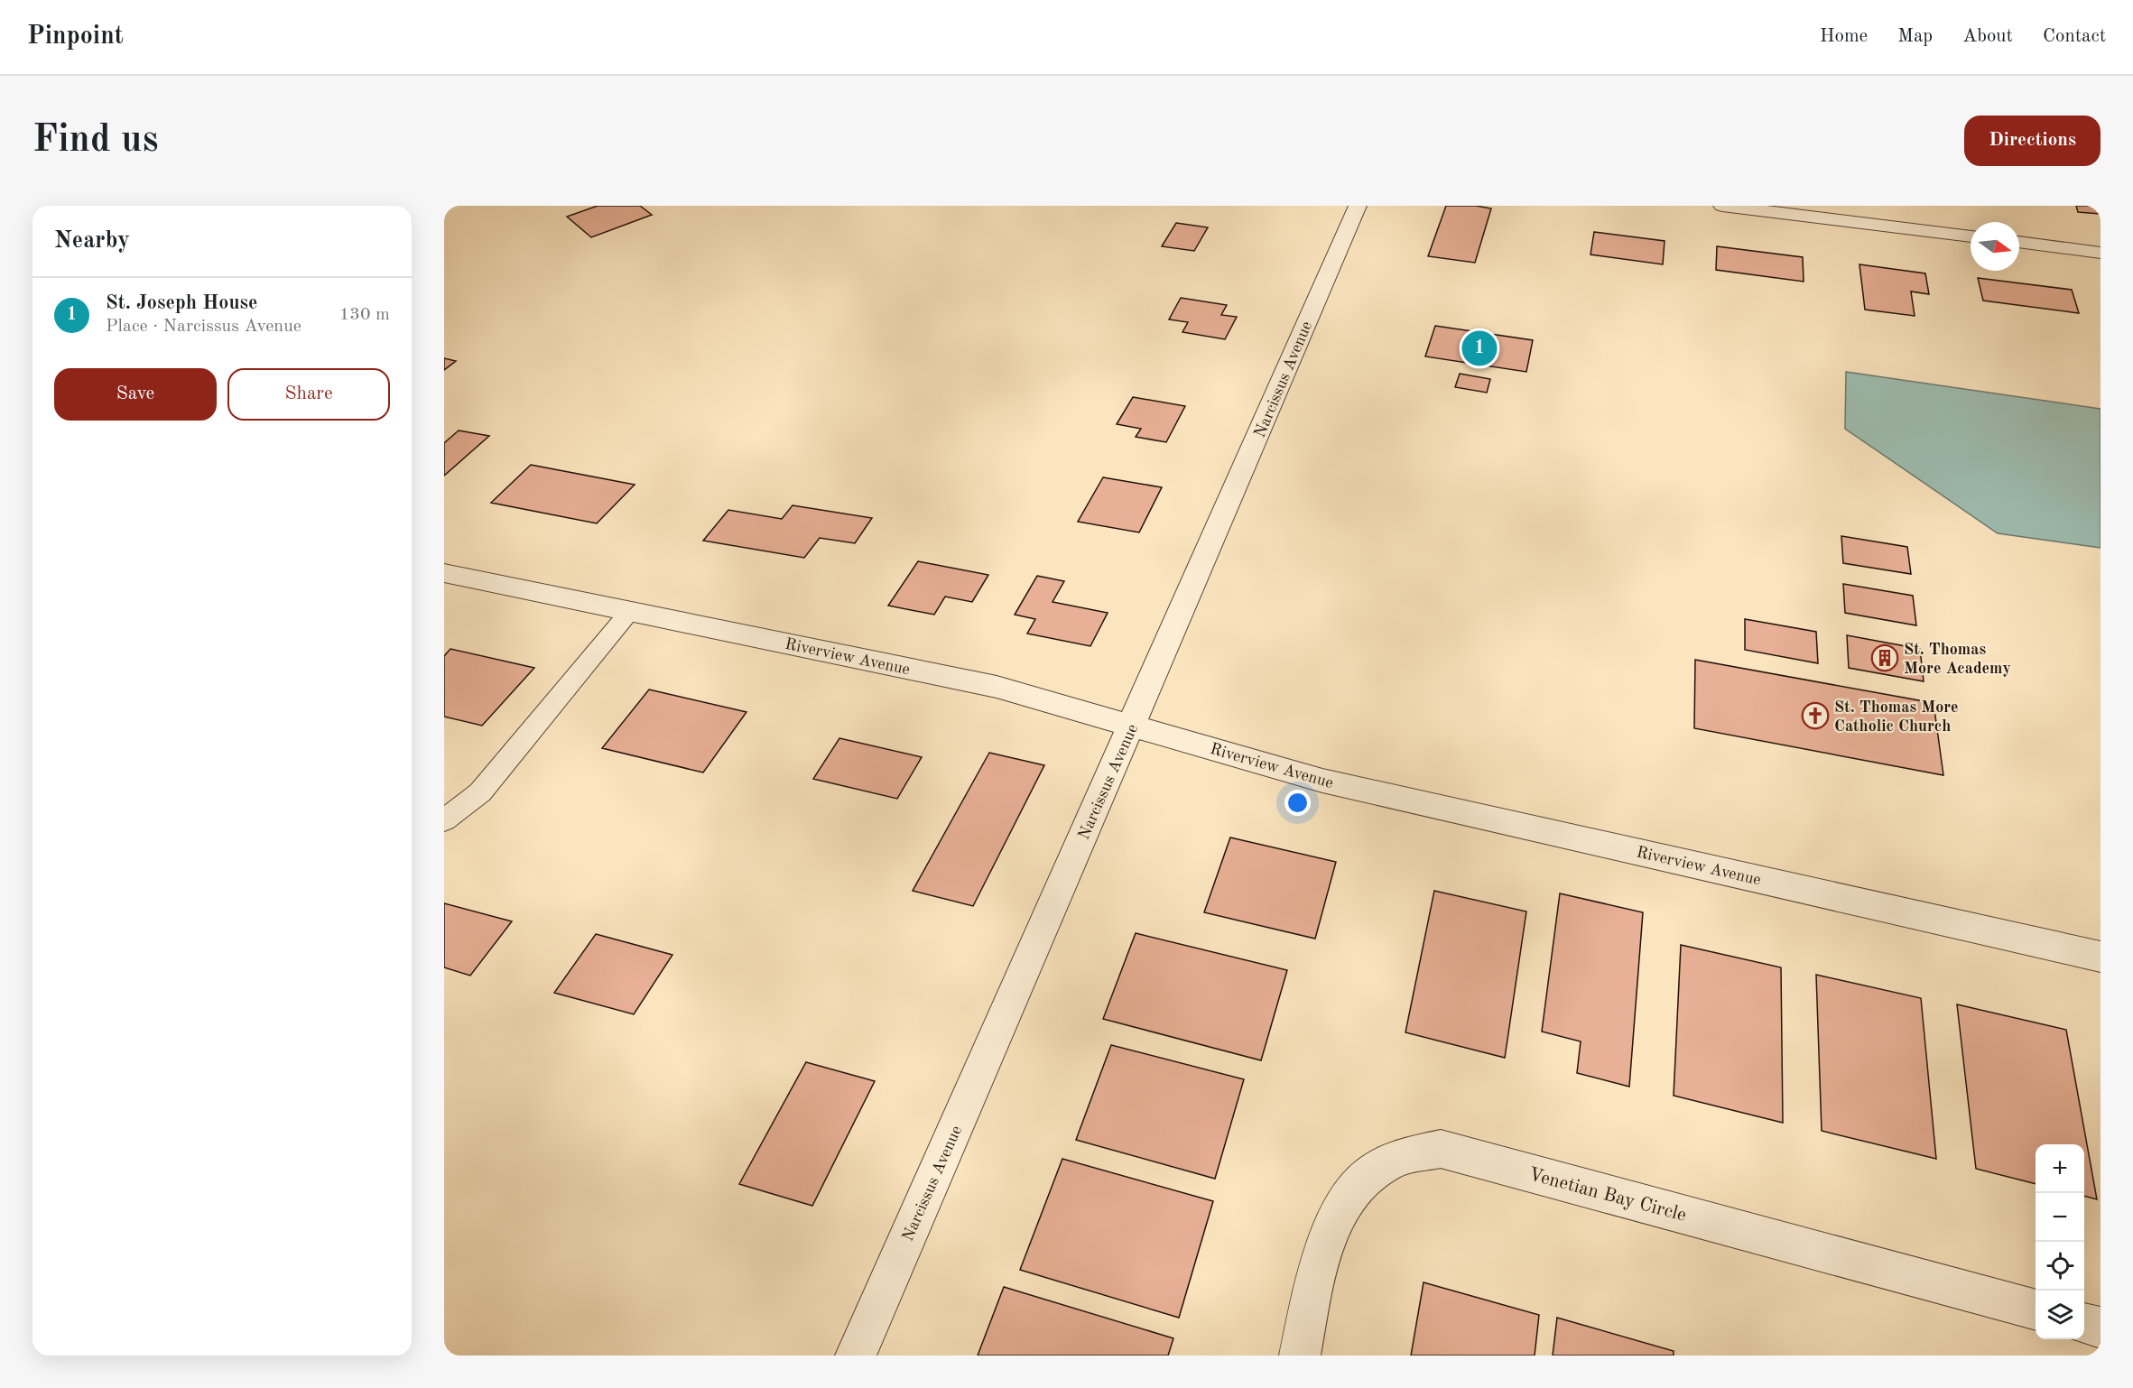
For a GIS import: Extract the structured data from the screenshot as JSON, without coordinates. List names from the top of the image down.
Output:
{
  "streets": {
    "street": ["Narcissus Avenue", "Riverview Avenue", "Venetian Bay Circle"]
  },
  "crossings": [
    ["Narcissus Avenue", "Riverview Avenue"]
  ],
  "places": {
    "building": ["St. Thomas More Academy"],
    "church": ["St. Thomas More Catholic Church"]
  },
  "north": "right",
  "page": {
    "header": "Pinpoint",
    "nav": [
      "Home",
      "Map",
      "About",
      "Contact"
    ],
    "buttons": [
      "Directions",
      ["Save", "Share"]
    ],
    "title": "Find us",
    "heading": "Nearby",
    "list": [
      {
        "mark": "1",
        "name": "St. Joseph House",
        "note": "Place · Narcissus Avenue",
        "value": "130 m"
      }
    ],
    "pins": "1",
    "map_buttons": ["+", "−"]
  }
}
